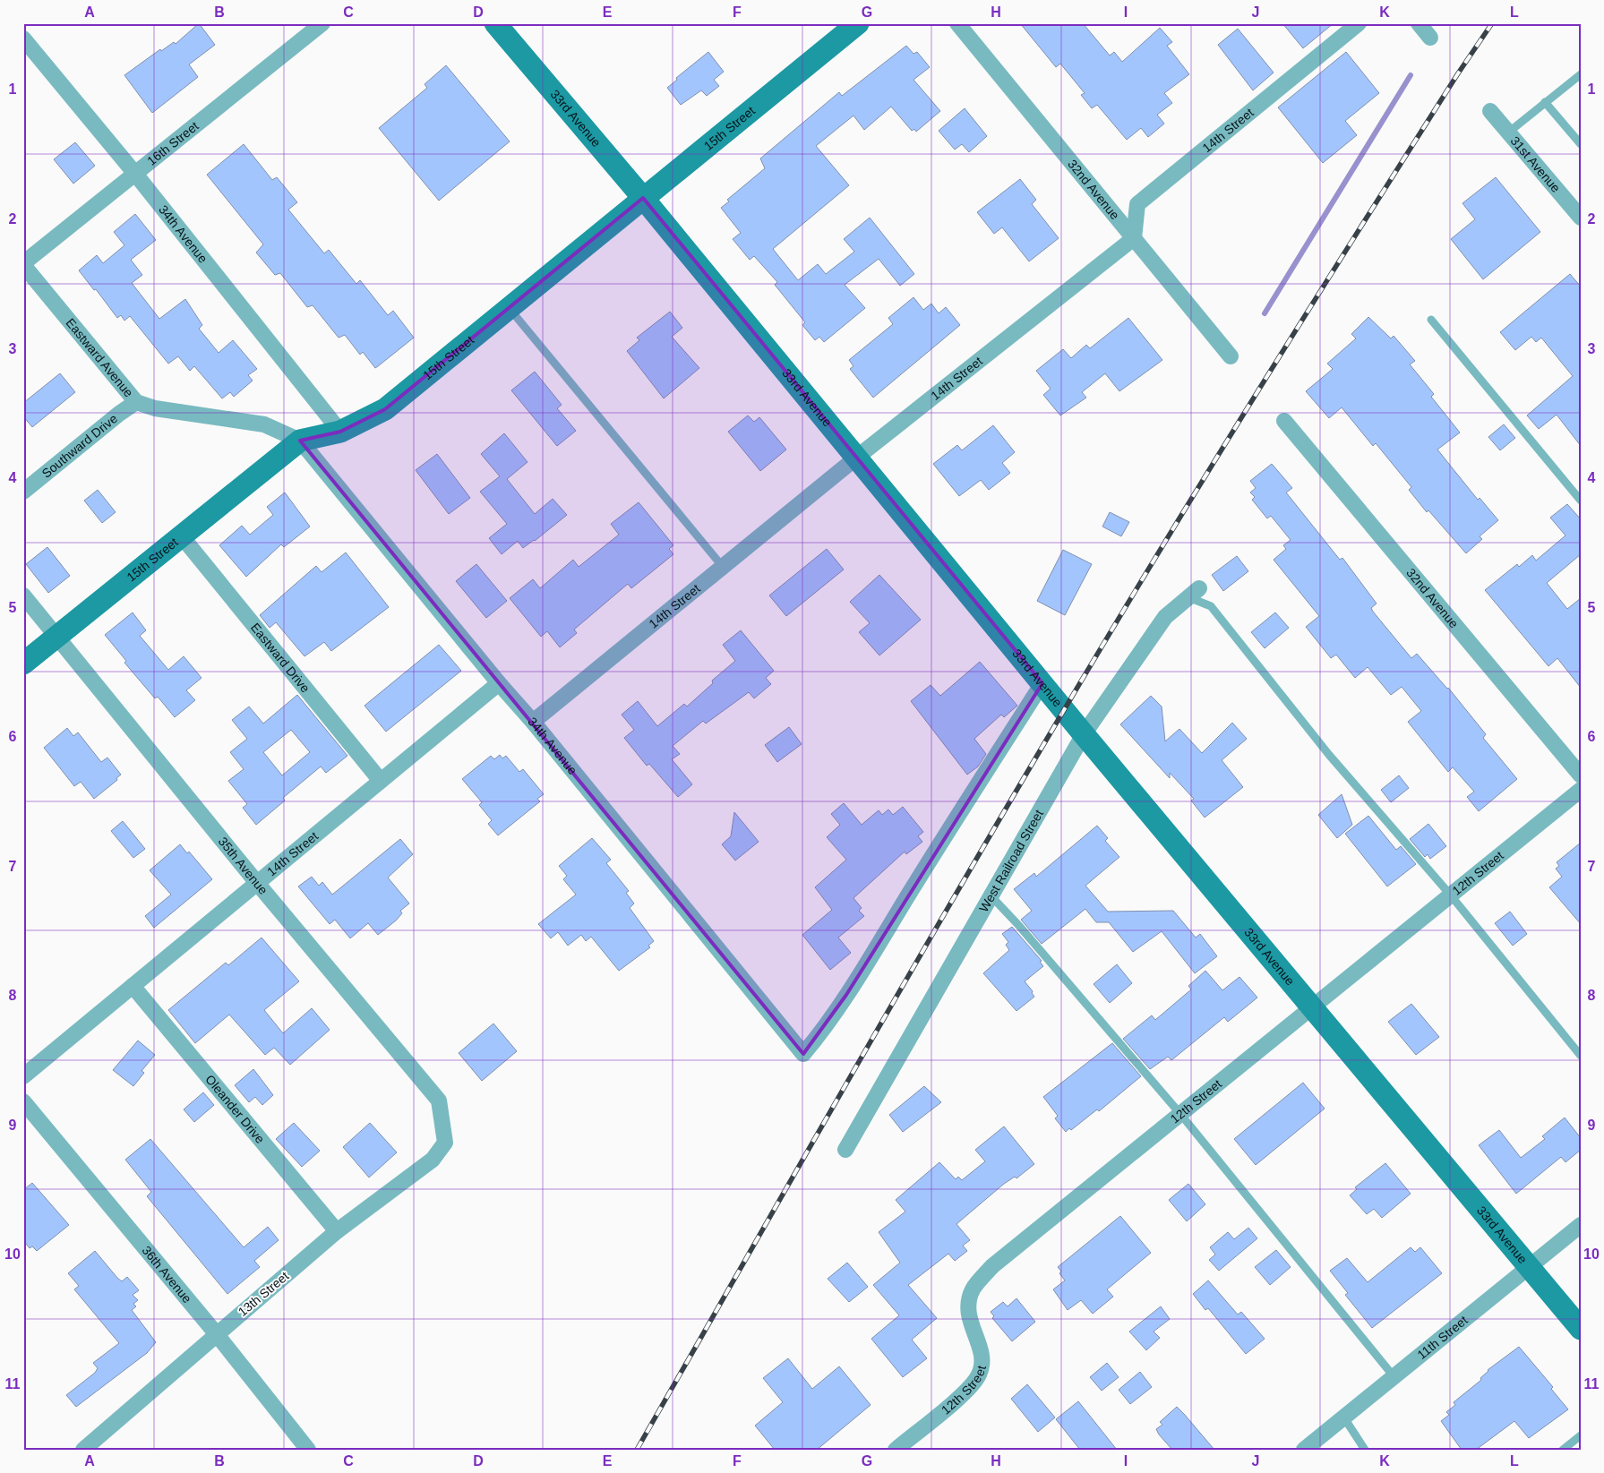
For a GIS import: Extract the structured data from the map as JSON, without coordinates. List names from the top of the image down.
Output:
{
  "streets": {
    "street": [
      "33rd Avenue",
      "15th Street",
      "14th Street",
      "16th Street",
      "31st Avenue",
      "32nd Avenue",
      "34th Avenue",
      "Eastward Avenue",
      "Southward Drive",
      "Eastward Drive",
      "West Railroad Street",
      "35th Avenue",
      "12th Street",
      "Oleander Drive",
      "36th Avenue",
      "13th Street",
      "11th Street"
    ]
  },
  "crossings": [
    ["33rd Avenue", "15th Street"],
    ["33rd Avenue", "14th Street"],
    ["33rd Avenue", "34th Avenue"],
    ["33rd Avenue", "West Railroad Street"],
    ["33rd Avenue", "12th Street"],
    ["33rd Avenue", "11th Street"],
    ["15th Street", "34th Avenue"],
    ["15th Street", "Eastward Avenue"],
    ["15th Street", "Eastward Drive"],
    ["15th Street", "35th Avenue"],
    ["14th Street", "32nd Avenue"],
    ["14th Street", "34th Avenue"],
    ["14th Street", "Eastward Drive"],
    ["14th Street", "35th Avenue"],
    ["14th Street", "Oleander Drive"],
    ["16th Street", "34th Avenue"],
    ["16th Street", "Eastward Avenue"],
    ["34th Avenue", "Eastward Avenue"],
    ["Eastward Avenue", "Southward Drive"],
    ["35th Avenue", "13th Street"],
    ["Oleander Drive", "13th Street"],
    ["36th Avenue", "13th Street"]
  ],
  "grid": {
    "columns": [
      "A",
      "B",
      "C",
      "D",
      "E",
      "F",
      "G",
      "H",
      "I",
      "J",
      "K",
      "L"
    ],
    "rows": [
      "1",
      "2",
      "3",
      "4",
      "5",
      "6",
      "7",
      "8",
      "9",
      "10",
      "11"
    ]
  }
}
